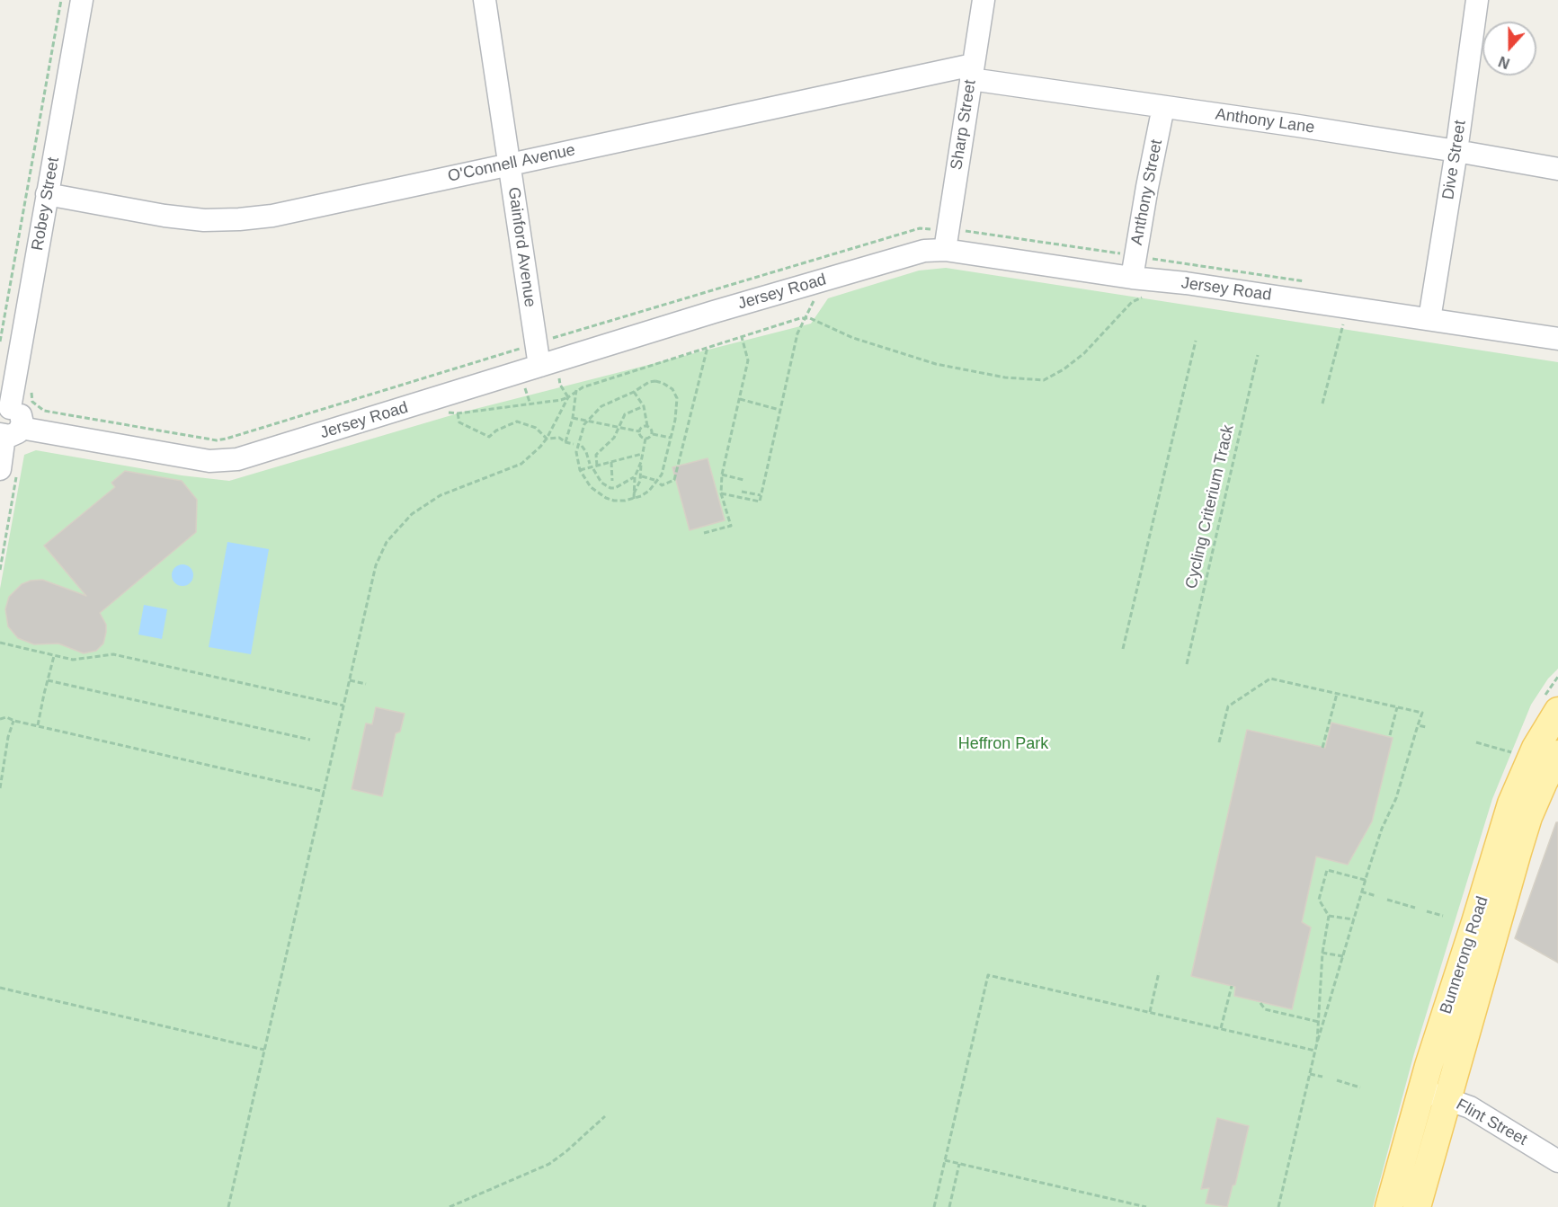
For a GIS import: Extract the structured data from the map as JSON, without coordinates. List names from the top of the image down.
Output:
{
  "streets": {
    "main road": ["Bunnerong Road"],
    "street": [
      "Anthony Lane",
      "Sharp Street",
      "Dive Street",
      "O'Connell Avenue",
      "Anthony Street",
      "Robey Street",
      "Gainford Avenue",
      "Jersey Road",
      "Flint Street"
    ],
    "path": ["Cycling Criterium Track"]
  },
  "crossings": [
    ["Anthony Lane", "Sharp Street"],
    ["Anthony Lane", "Dive Street"],
    ["Anthony Lane", "O'Connell Avenue"],
    ["Anthony Lane", "Anthony Street"],
    ["Sharp Street", "O'Connell Avenue"],
    ["Sharp Street", "Jersey Road"],
    ["Dive Street", "Jersey Road"],
    ["O'Connell Avenue", "Robey Street"],
    ["O'Connell Avenue", "Gainford Avenue"],
    ["Anthony Street", "Jersey Road"],
    ["Gainford Avenue", "Jersey Road"],
    ["Bunnerong Road", "Flint Street"]
  ],
  "parks": ["Heffron Park"],
  "north": "bottom"
}
